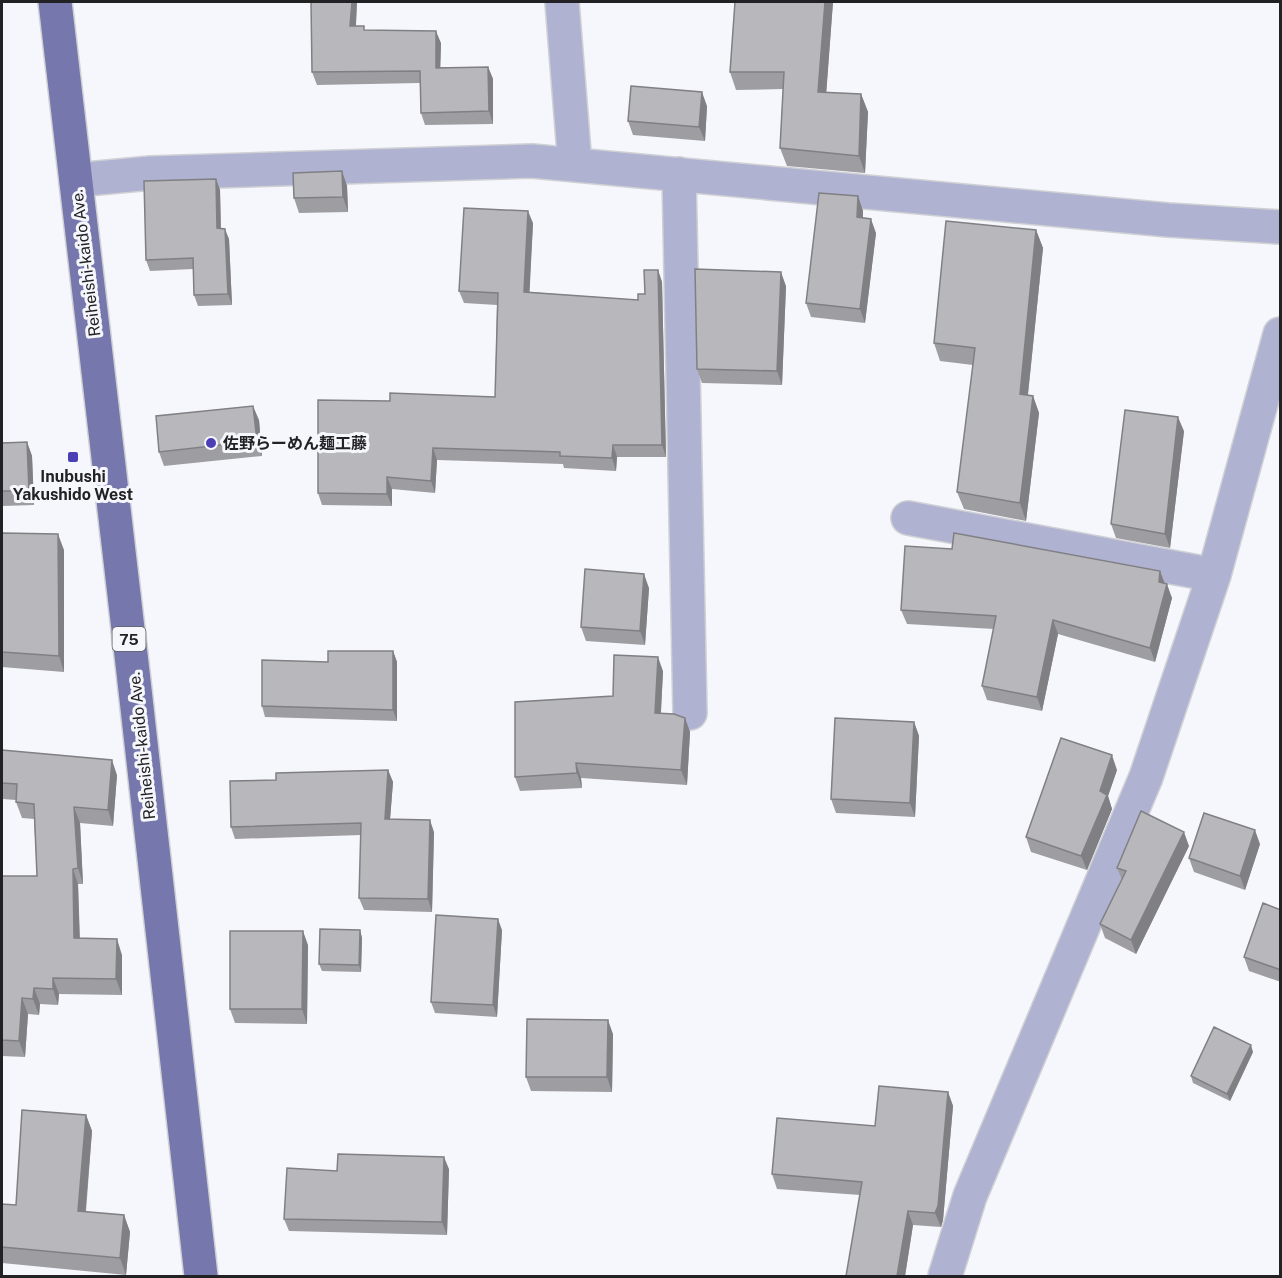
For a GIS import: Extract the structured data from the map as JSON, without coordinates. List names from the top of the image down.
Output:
{
  "streets": {
    "main road": ["Reiheishi-kaido Ave.", "75"]
  },
  "places": {
    "other": ["佐野らーめん麺工藤"],
    "transit": ["Inubushi Yakushido West"]
  }
}
